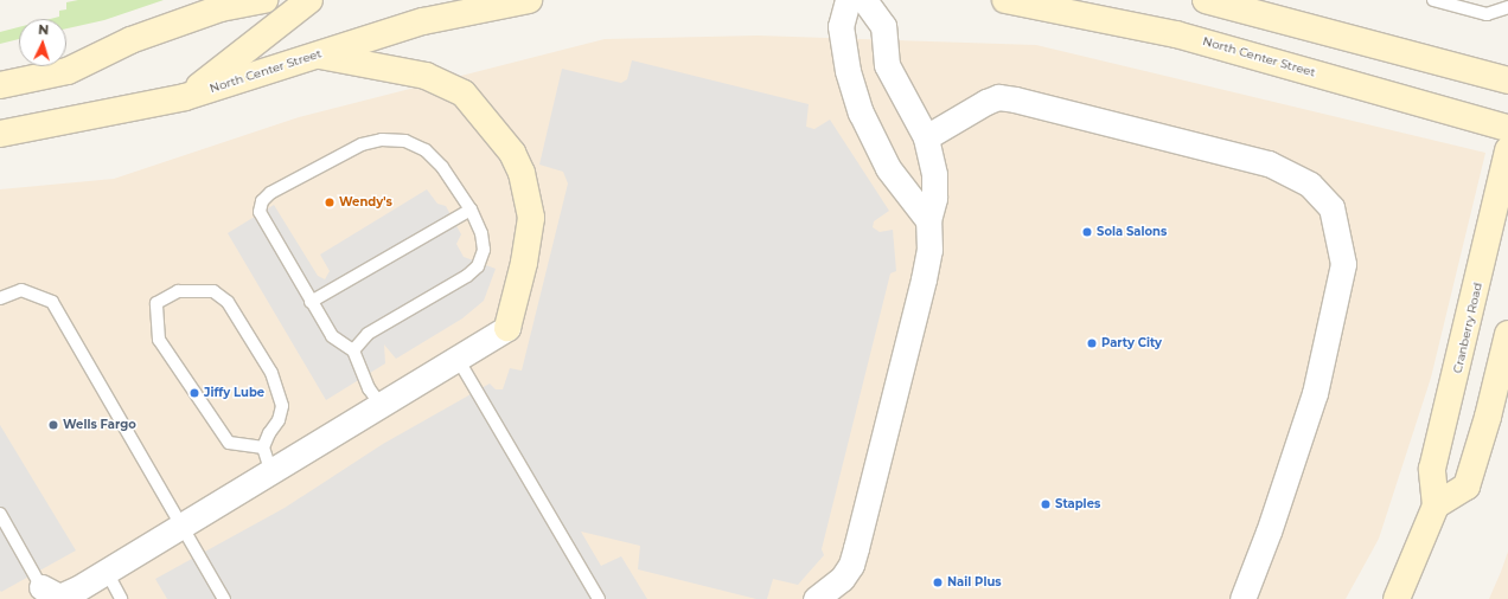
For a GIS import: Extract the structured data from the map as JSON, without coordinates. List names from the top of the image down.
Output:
{
  "streets": {
    "street": ["North Center Street", "Cranberry Road"]
  },
  "places": [
    "Wendy's",
    "Sola Salons",
    "Party City",
    "Jiffy Lube",
    "Wells Fargo",
    "Staples",
    "Nail Plus"
  ],
  "north": "top"
}
